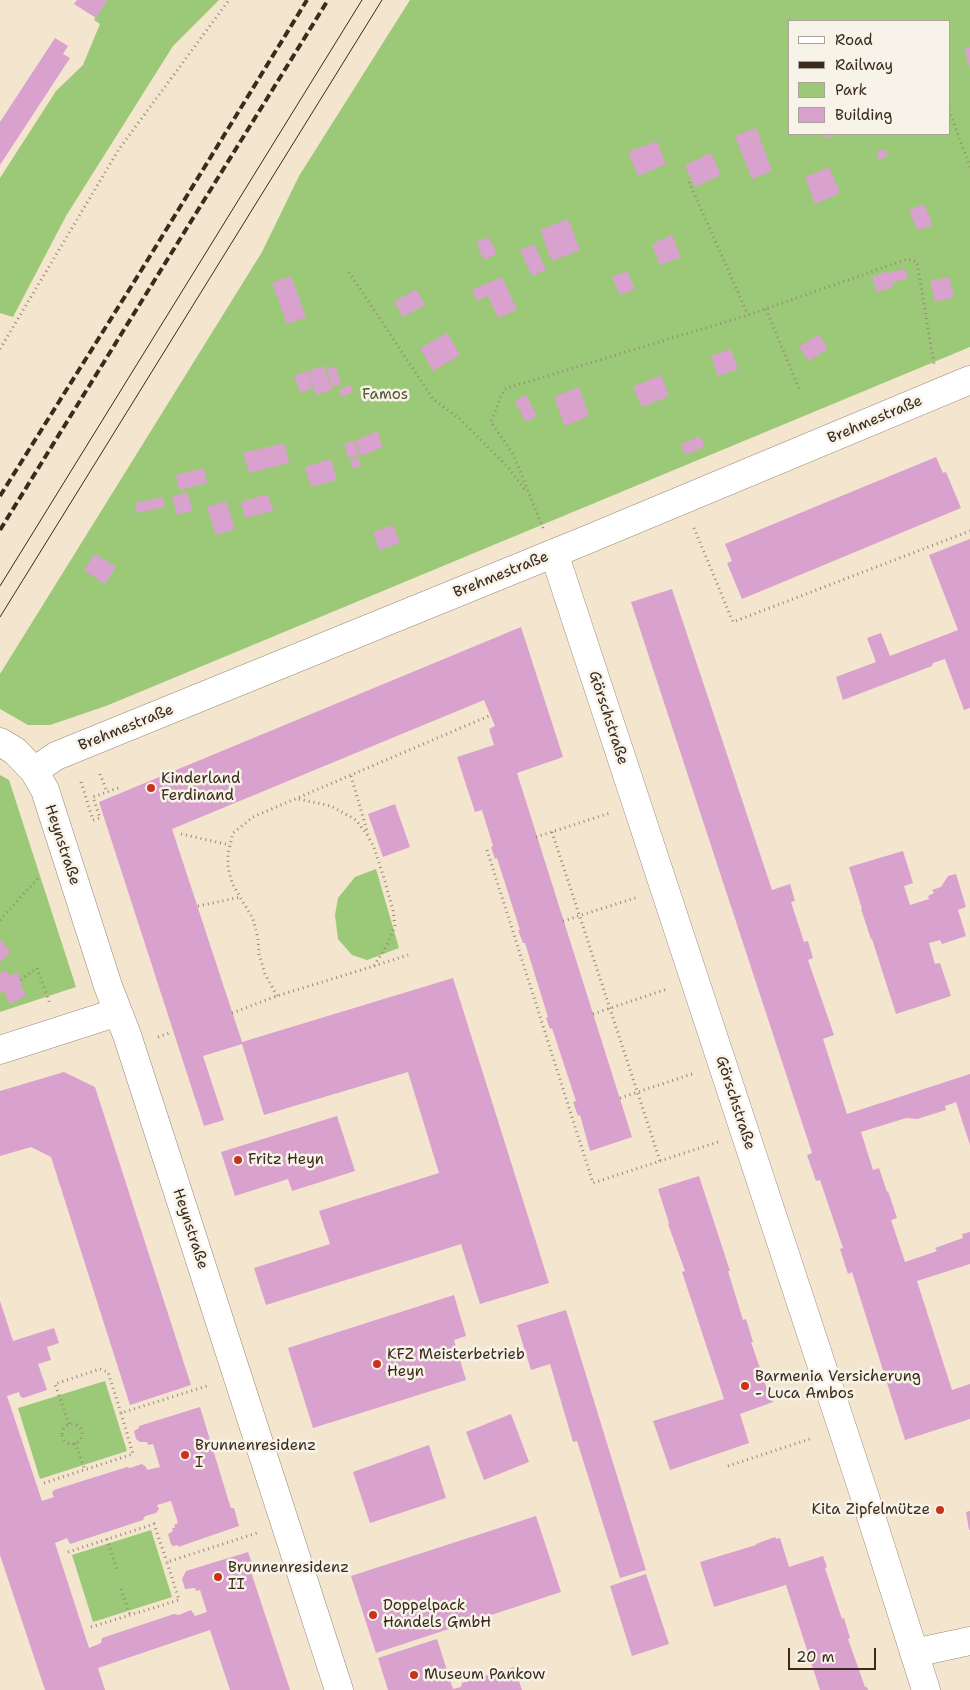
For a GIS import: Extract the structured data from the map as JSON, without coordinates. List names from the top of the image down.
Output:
{
  "streets": {
    "street": ["Brehmestraße", "Görschstraße", "Heynstraße"]
  },
  "crossings": [
    ["Brehmestraße", "Görschstraße"],
    ["Brehmestraße", "Heynstraße"]
  ],
  "parks": ["Famos"],
  "places": [
    "Kinderland Ferdinand",
    "Fritz Heyn",
    "KFZ Meisterbetrieb Heyn",
    "Barmenia Versicherung - Luca Ambos",
    "Brunnenresidenz I",
    "Kita Zipfelmütze",
    "Brunnenresidenz II",
    "Doppelpack Handels GmbH",
    "Museum Pankow"
  ],
  "legend": [
    "Road",
    "Railway",
    "Park",
    "Building"
  ],
  "scale_bar": "20 m"
}
